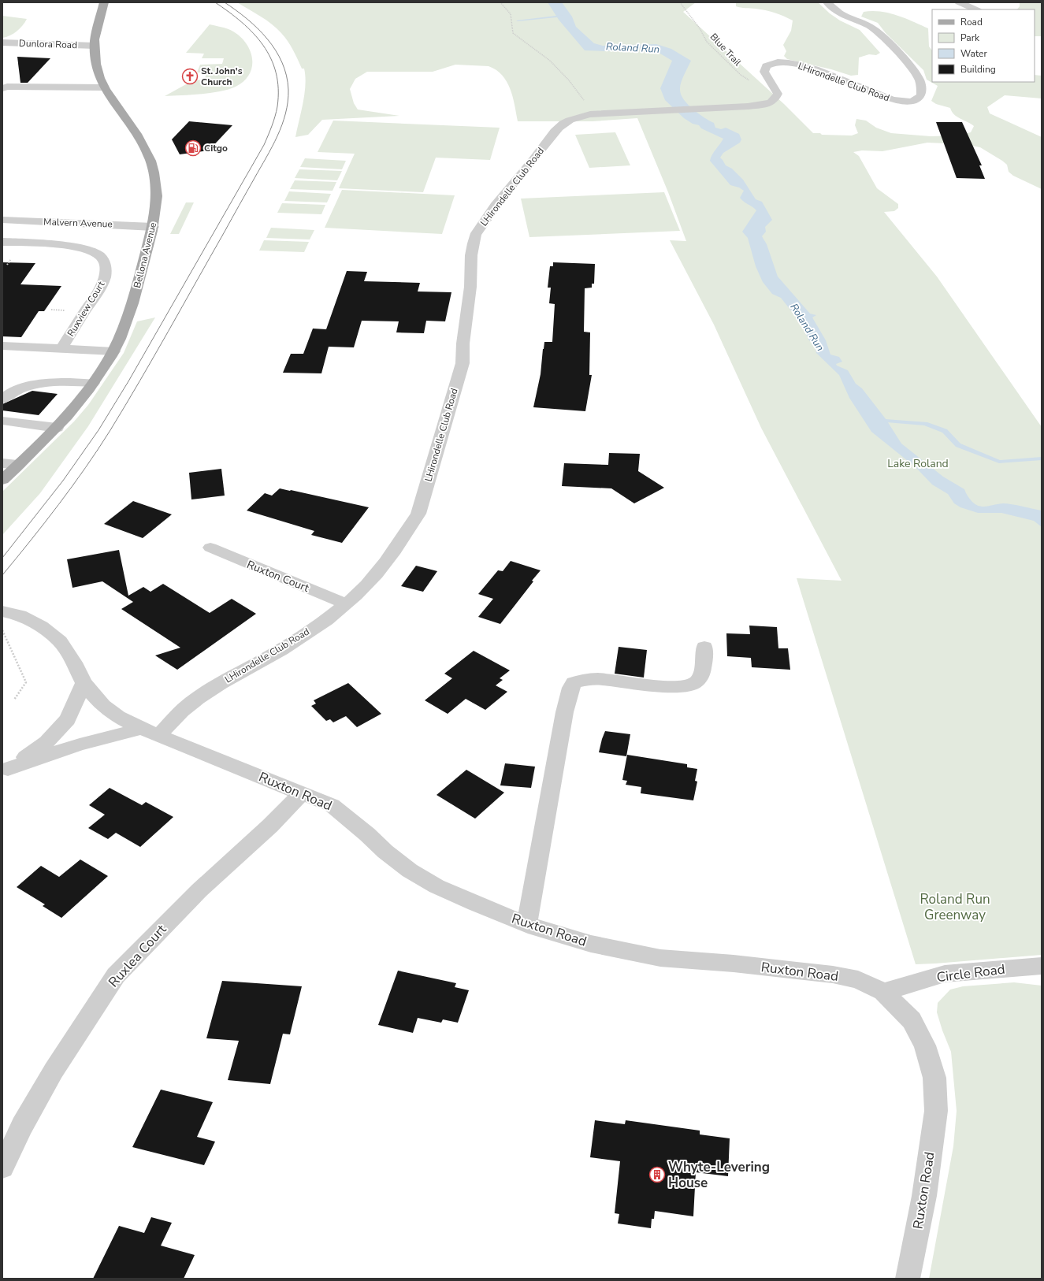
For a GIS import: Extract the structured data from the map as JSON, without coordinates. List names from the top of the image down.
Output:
{
  "streets": {
    "main road": ["Bellona Avenue"],
    "street": [
      "Dunlora Road",
      "LHirondelle Club Road",
      "Malvern Avenue",
      "Ruxview Court",
      "Ruxton Court",
      "Ruxton Road",
      "Ruxlea Court",
      "Circle Road"
    ],
    "path": ["Blue Trail"]
  },
  "crossings": [
    ["Dunlora Road", "Bellona Avenue"],
    ["Blue Trail", "LHirondelle Club Road"],
    ["LHirondelle Club Road", "Ruxton Court"],
    ["LHirondelle Club Road", "Ruxton Road"],
    ["Malvern Avenue", "Bellona Avenue"],
    ["Bellona Avenue", "Ruxview Court"],
    ["Ruxton Road", "Ruxlea Court"],
    ["Ruxton Road", "Circle Road"]
  ],
  "water": ["Roland Run"],
  "parks": ["Lake Roland", "Roland Run Greenway"],
  "places": {
    "church": ["St. John's Church"],
    "fuel station": ["Citgo"],
    "building": ["Whyte-Levering House"]
  },
  "legend": [
    "Road",
    "Park",
    "Water",
    "Building"
  ]
}
